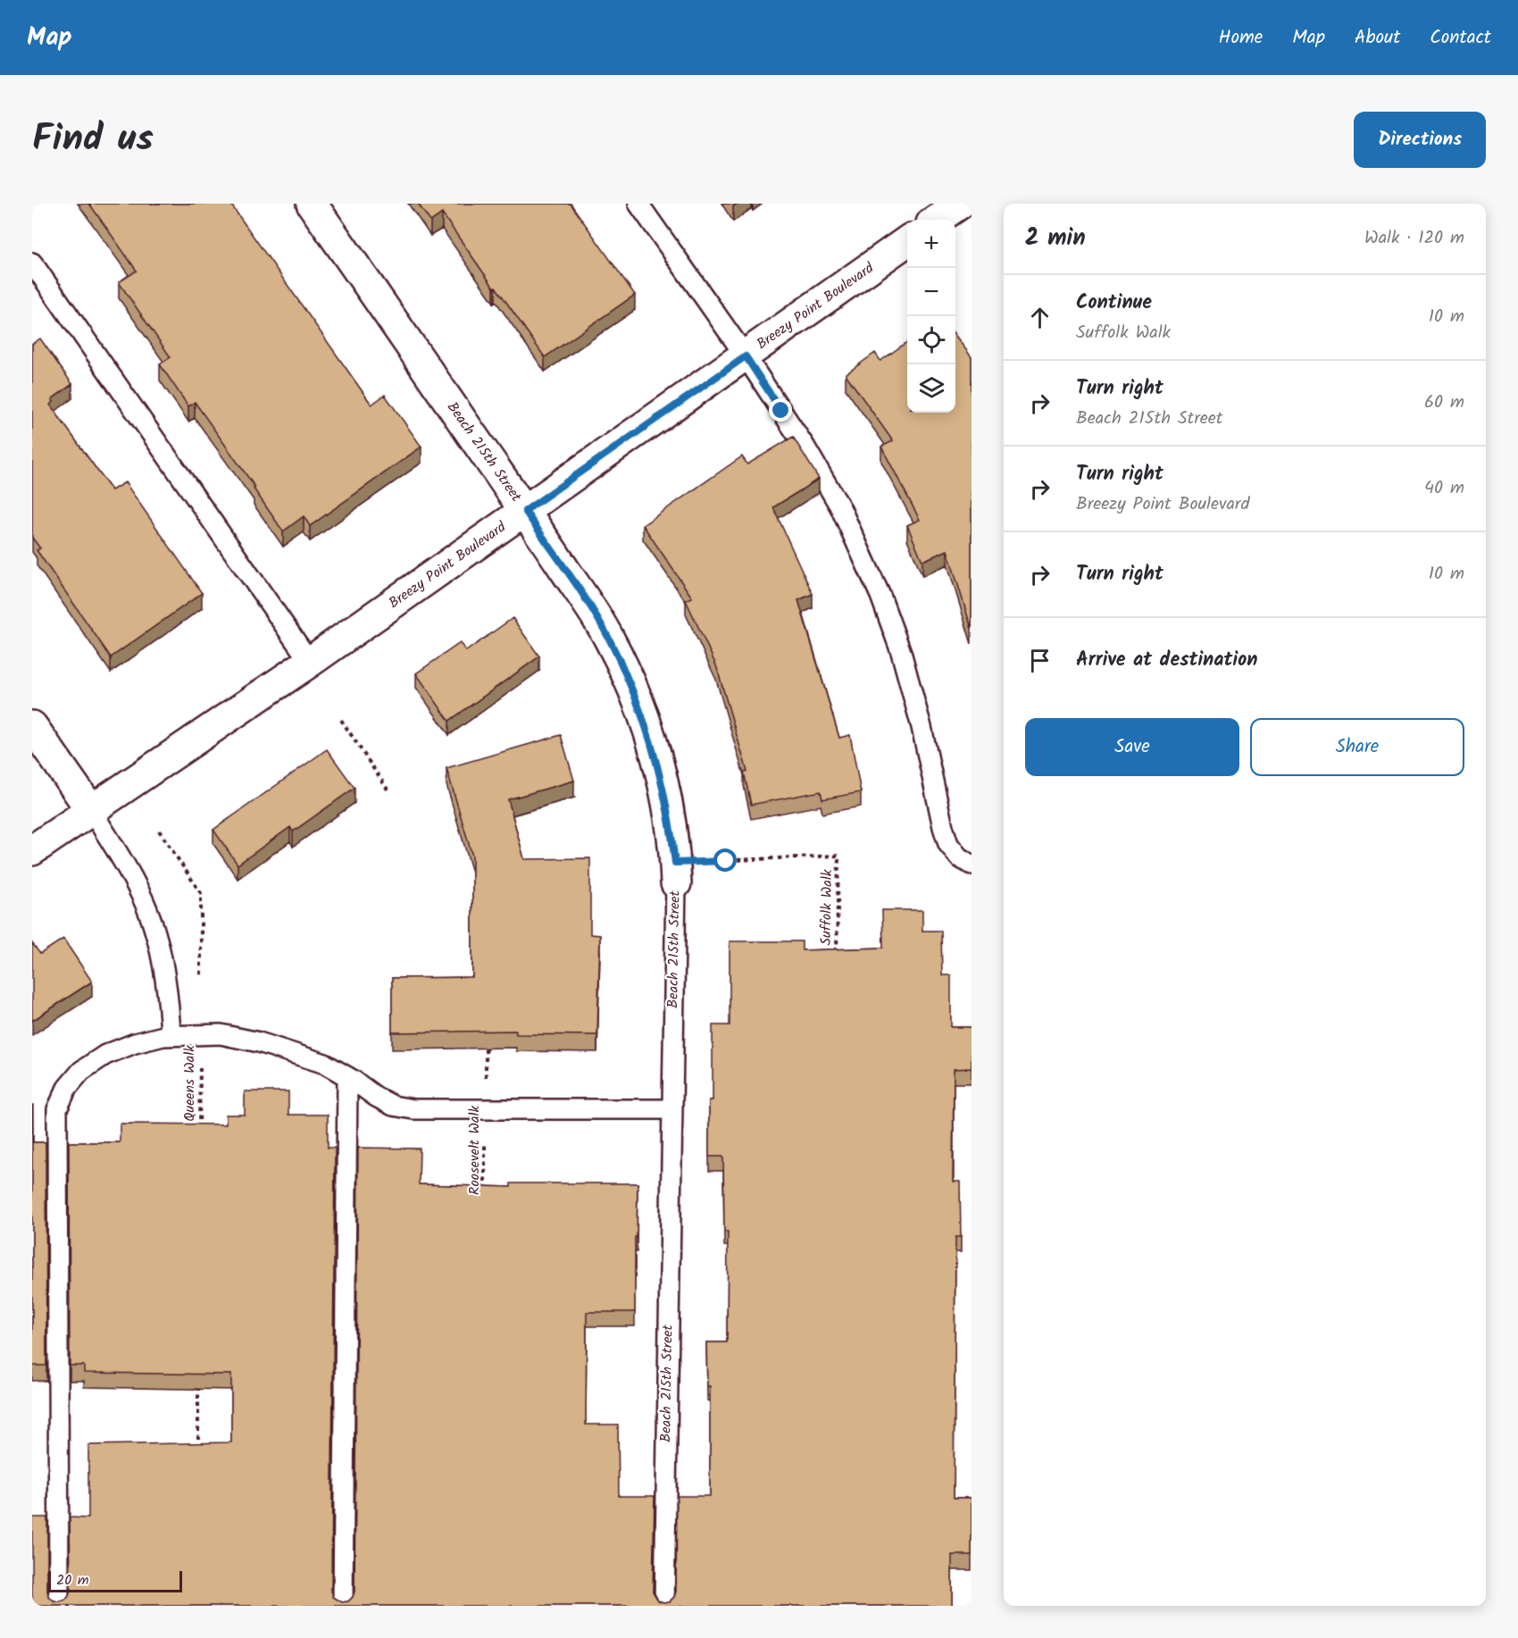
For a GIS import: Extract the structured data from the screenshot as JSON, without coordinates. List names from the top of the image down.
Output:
{
  "streets": {
    "street": ["Breezy Point Boulevard", "Beach 215th Street"],
    "path": ["Suffolk Walk", "Queens Walk", "Roosevelt Walk"]
  },
  "crossings": [
    ["Breezy Point Boulevard", "Beach 215th Street"],
    ["Beach 215th Street", "Suffolk Walk"]
  ],
  "scale_bar": "20 m",
  "page": {
    "header": "Map",
    "nav": [
      "Home",
      "Map",
      "About",
      "Contact"
    ],
    "title": "Find us",
    "buttons": [
      "Directions",
      ["Save", "Share"]
    ],
    "heading": ["2 min", "Walk · 120 m"],
    "map_buttons": ["+", "−"],
    "list": [
      ["Continue", "Suffolk Walk", "10 m"],
      ["Turn right", "Beach 215th Street", "60 m"],
      ["Turn right", "Breezy Point Boulevard", "40 m"],
      ["Turn right", "10 m"],
      "Arrive at destination"
    ],
    "scale": "20 m"
  }
}
